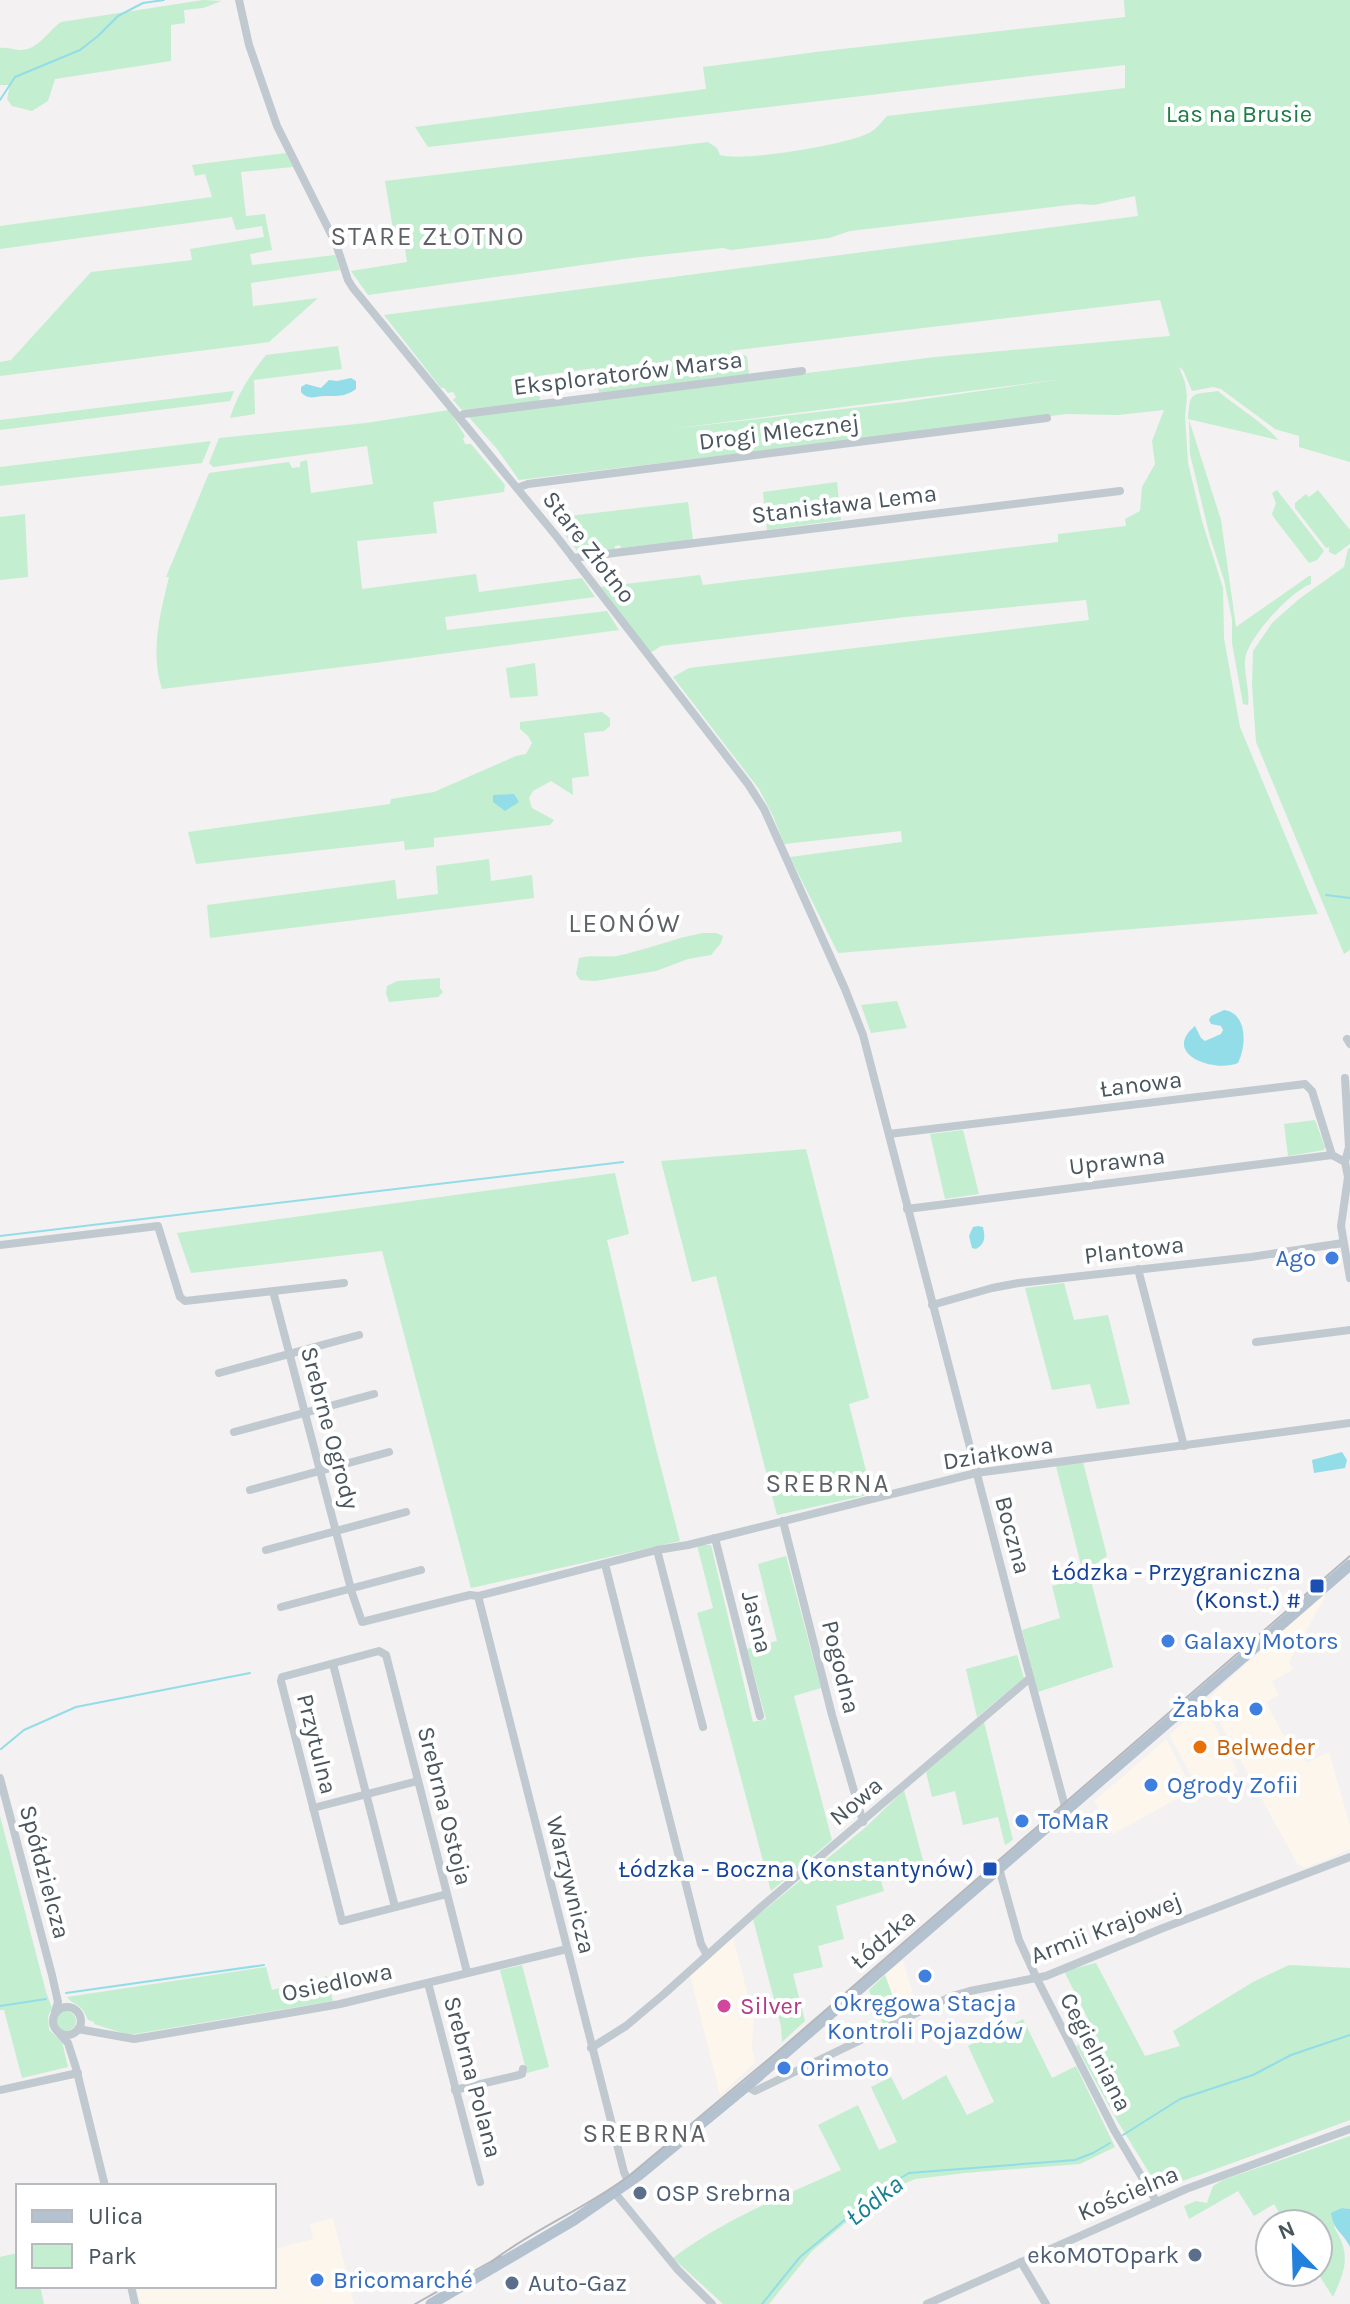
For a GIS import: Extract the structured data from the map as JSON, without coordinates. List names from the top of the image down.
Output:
{
  "streets": {
    "main road": ["Łódzka"],
    "street": [
      "Eksploratorów Marsa",
      "Drogi Mlecznej",
      "Stanisława Lema",
      "Stare Złotno",
      "Łanowa",
      "Uprawna",
      "Plantowa",
      "Srebrne Ogrody",
      "Działkowa",
      "Boczna",
      "Jasna",
      "Pogodna",
      "Przytulna",
      "Nowa",
      "Srebrna Ostoja",
      "Spółdzielcza",
      "Warzywnicza",
      "Armii Krajowej",
      "Osiedlowa",
      "Cegielniana",
      "Srebrna Polana",
      "Kościelna"
    ]
  },
  "crossings": [
    ["Eksploratorów Marsa", "Stare Złotno"],
    ["Drogi Mlecznej", "Stare Złotno"],
    ["Stanisława Lema", "Stare Złotno"],
    ["Stare Złotno", "Łanowa"],
    ["Stare Złotno", "Boczna"],
    ["Łanowa", "Uprawna"],
    ["Łanowa", "Boczna"],
    ["Uprawna", "Boczna"],
    ["Plantowa", "Boczna"],
    ["Srebrne Ogrody", "Działkowa"],
    ["Srebrne Ogrody", "Warzywnicza"],
    ["Działkowa", "Boczna"],
    ["Działkowa", "Jasna"],
    ["Działkowa", "Pogodna"],
    ["Działkowa", "Warzywnicza"],
    ["Boczna", "Nowa"],
    ["Boczna", "Łódzka"],
    ["Pogodna", "Nowa"],
    ["Przytulna", "Srebrna Ostoja"],
    ["Nowa", "Warzywnicza"],
    ["Srebrna Ostoja", "Osiedlowa"],
    ["Warzywnicza", "Łódzka"],
    ["Warzywnicza", "Osiedlowa"],
    ["Armii Krajowej", "Łódzka"],
    ["Armii Krajowej", "Cegielniana"],
    ["Łódzka", "Cegielniana"],
    ["Osiedlowa", "Srebrna Polana"],
    ["Cegielniana", "Kościelna"]
  ],
  "districts": [
    "STARE ZŁOTNO",
    "LEONÓW",
    "SREBRNA",
    "SREBRNA"
  ],
  "water": ["Łódka"],
  "parks": ["Las na Brusie"],
  "places": {
    "other": [
      "Ago",
      "Galaxy Motors",
      "Żabka",
      "Belweder",
      "Ogrody Zofii",
      "ToMaR",
      "Okręgowa Stacja Kontroli Pojazdów",
      "Silver",
      "Orimoto",
      "OSP Srebrna",
      "ekoMOTOpark",
      "Bricomarché",
      "Auto-Gaz"
    ],
    "transit": ["Łódzka - Przygraniczna (Konst.) #", "Łódzka - Boczna (Konstantynów)"]
  },
  "legend": ["Ulica", "Park"],
  "north": "top left"
}
